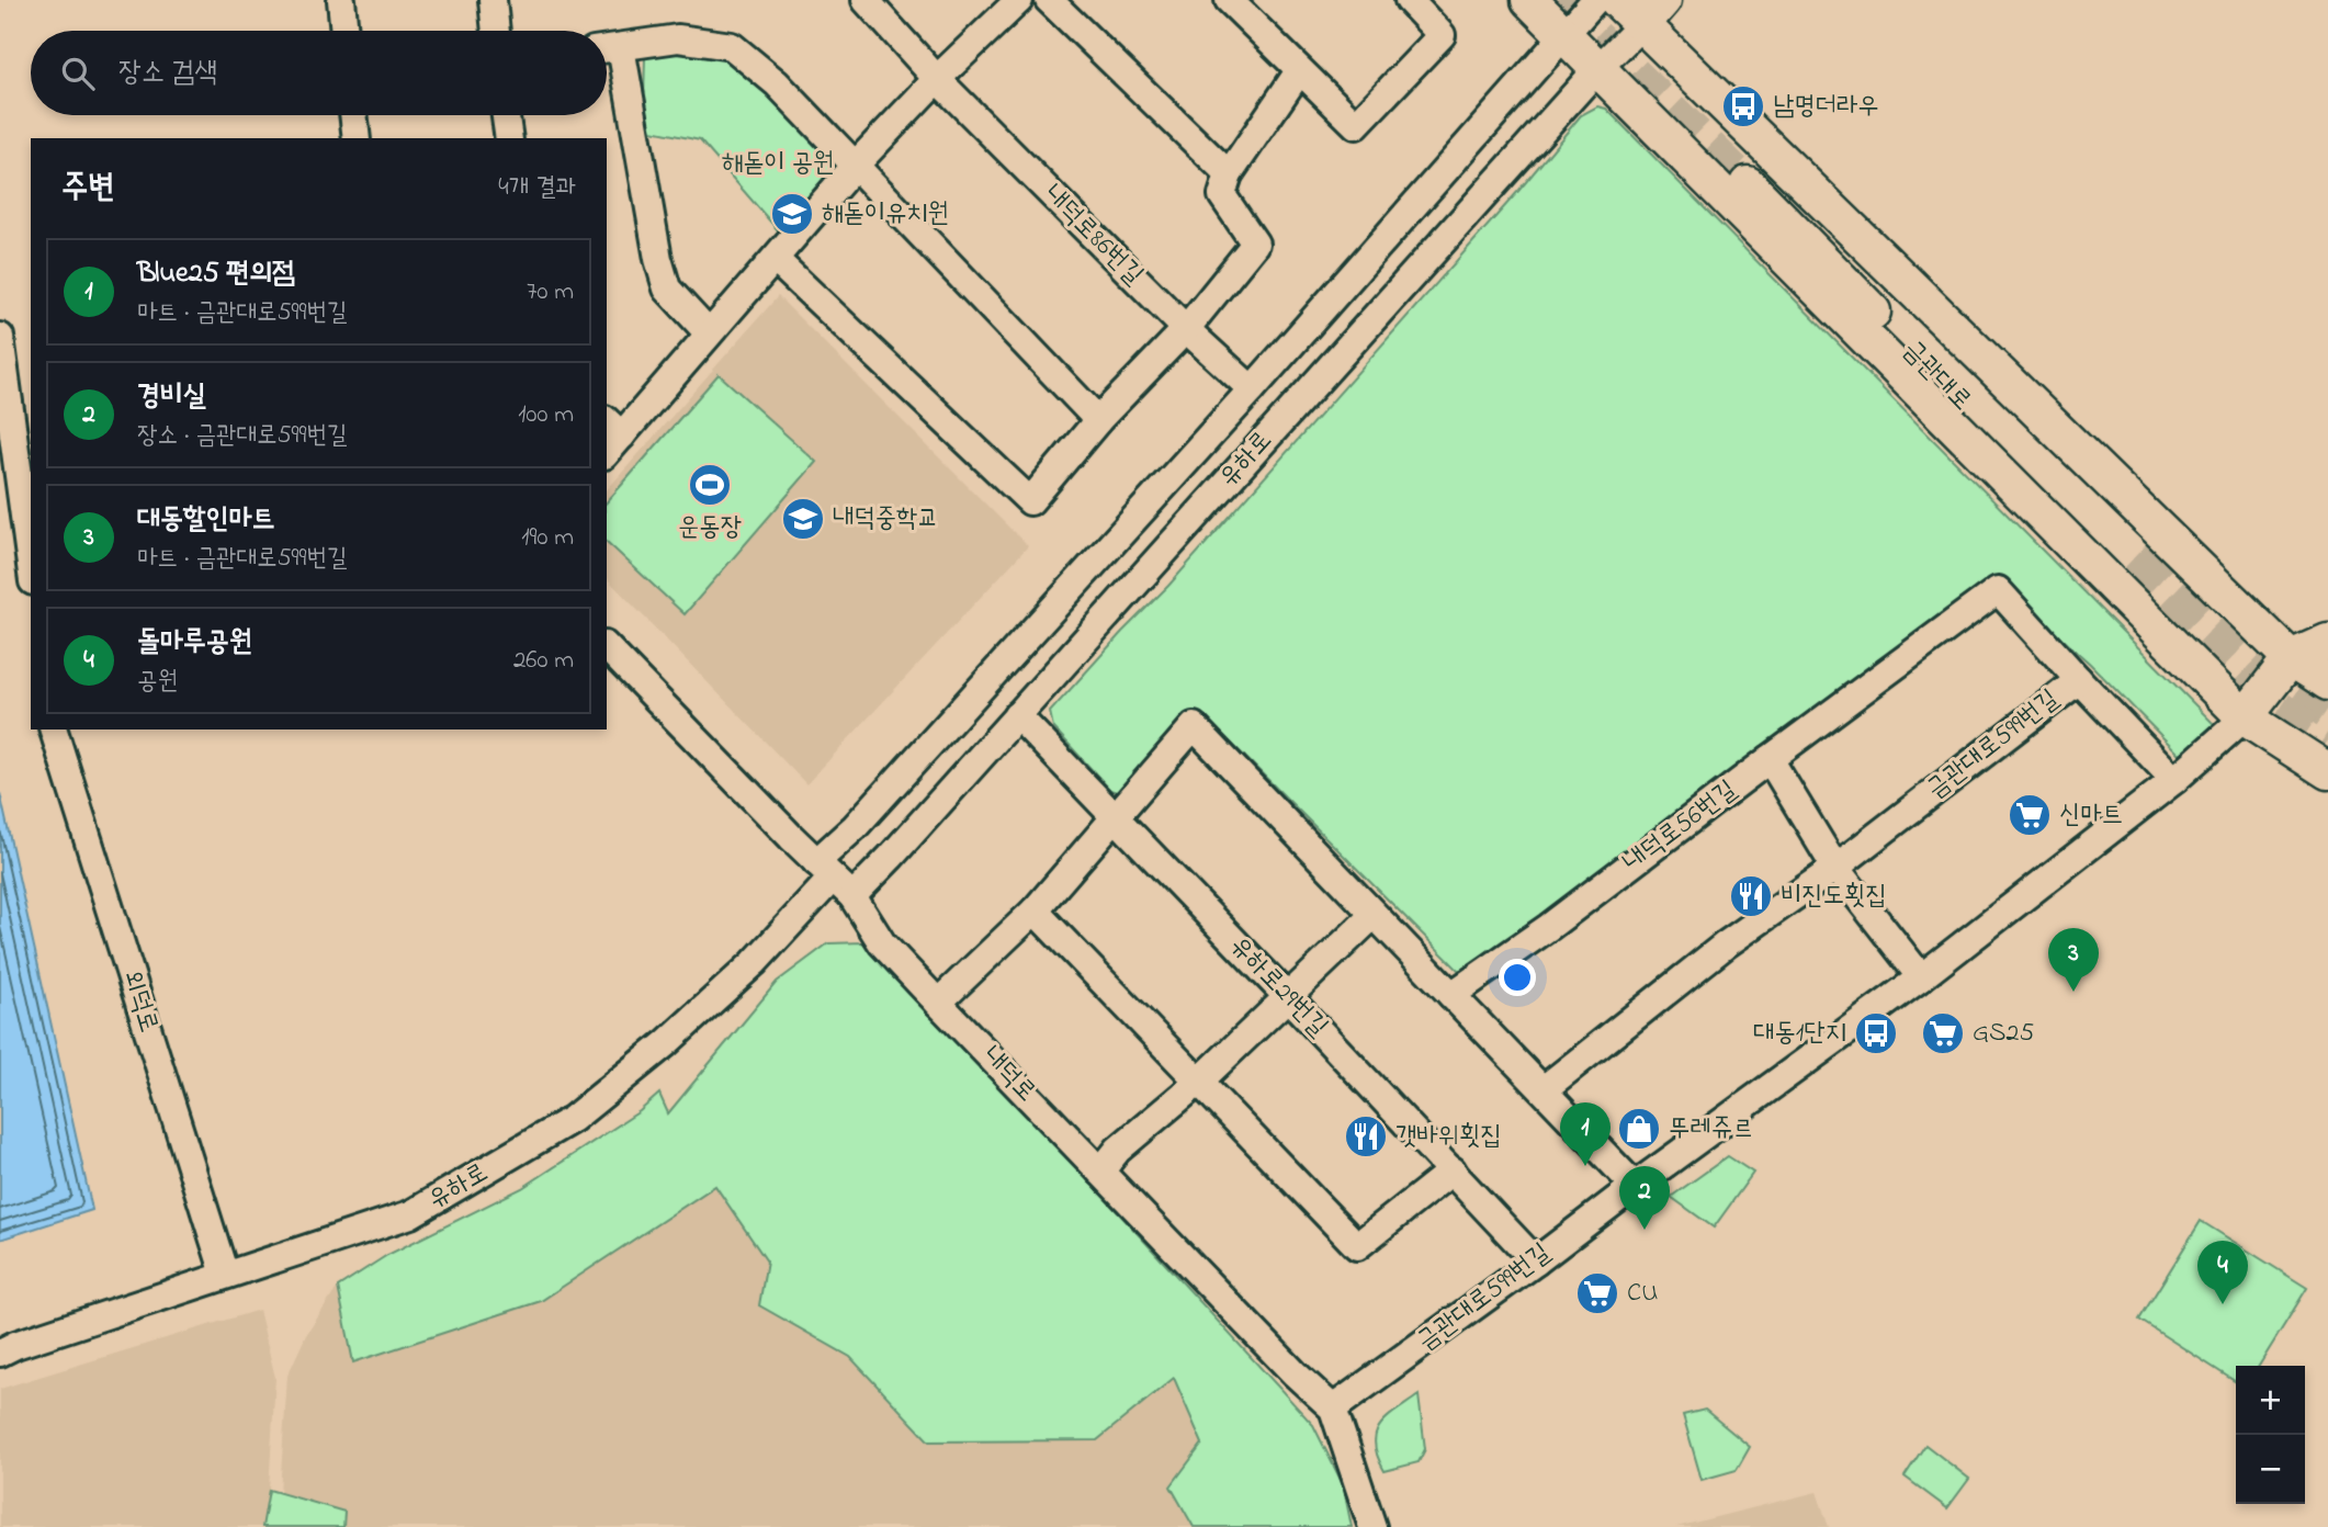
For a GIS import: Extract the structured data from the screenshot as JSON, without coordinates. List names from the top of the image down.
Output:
{
  "streets": {
    "main road": ["금관대로"],
    "street": [
      "내덕로86번길",
      "유하로",
      "금관대로599번길",
      "내덕로56번길",
      "유하로29번길",
      "외덕로",
      "내덕로"
    ]
  },
  "crossings": [
    ["내덕로86번길", "유하로"],
    ["유하로", "유하로29번길"],
    ["유하로", "외덕로"],
    ["유하로", "내덕로"],
    ["금관대로599번길", "내덕로56번길"],
    ["금관대로599번길", "유하로29번길"],
    ["금관대로599번길", "내덕로"]
  ],
  "parks": ["해돋이 공원"],
  "places": {
    "bus stop": ["남명더라우", "대동1단지"],
    "school or university": ["해돋이유치원", "내덕중학교"],
    "sports": ["운동장"],
    "supermarket": ["신마트", "GS25", "CU"],
    "restaurant": ["비진도횟집", "갯바위횟집"],
    "shop": ["뚜레쥬르"]
  },
  "page": {
    "search": "장소 검색",
    "heading": ["주변", "4개 결과"],
    "list": [
      {
        "mark": "1",
        "name": "Blue25 편의점",
        "note": "마트 · 금관대로599번길",
        "value": "70 m"
      },
      {
        "mark": "2",
        "name": "경비실",
        "note": "장소 · 금관대로599번길",
        "value": "100 m"
      },
      {
        "mark": "3",
        "name": "대동할인마트",
        "note": "마트 · 금관대로599번길",
        "value": "190 m"
      },
      {
        "mark": "4",
        "name": "돌마루공원",
        "note": "공원",
        "value": "260 m"
      }
    ],
    "pins": [
      "3",
      "1",
      "2",
      "4"
    ],
    "map_buttons": ["+", "−"]
  }
}
